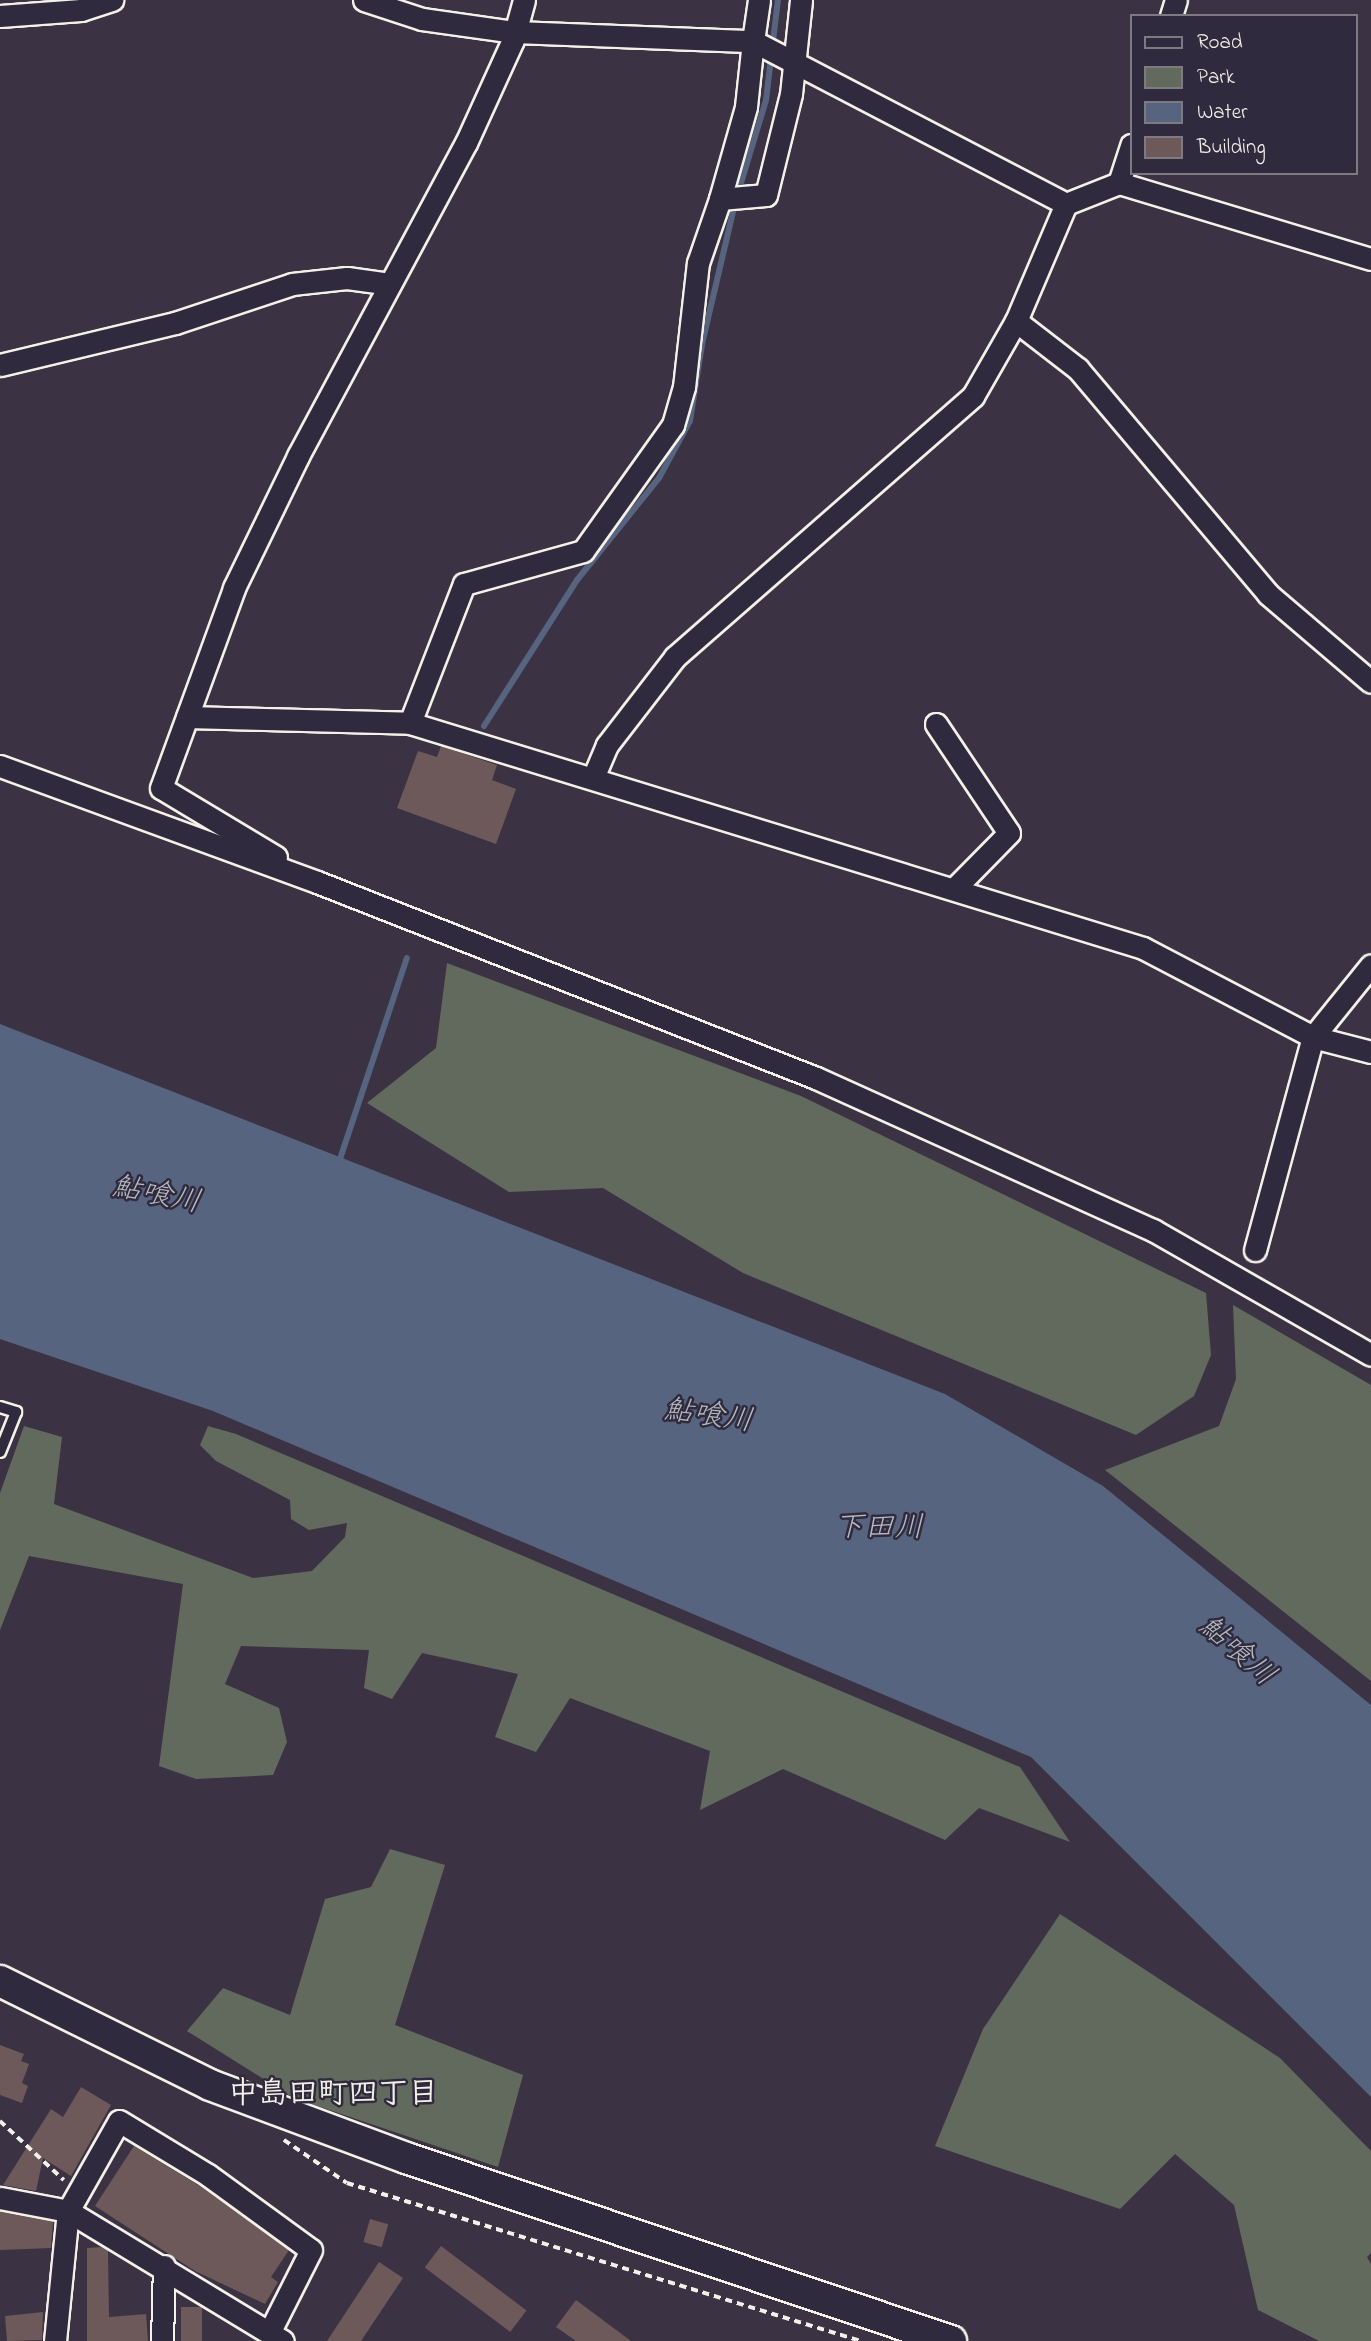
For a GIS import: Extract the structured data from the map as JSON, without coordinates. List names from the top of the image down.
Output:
{
  "districts": ["中島田町四丁目"],
  "water": ["鮎喰川", "下田川"],
  "legend": [
    "Road",
    "Park",
    "Water",
    "Building"
  ]
}
